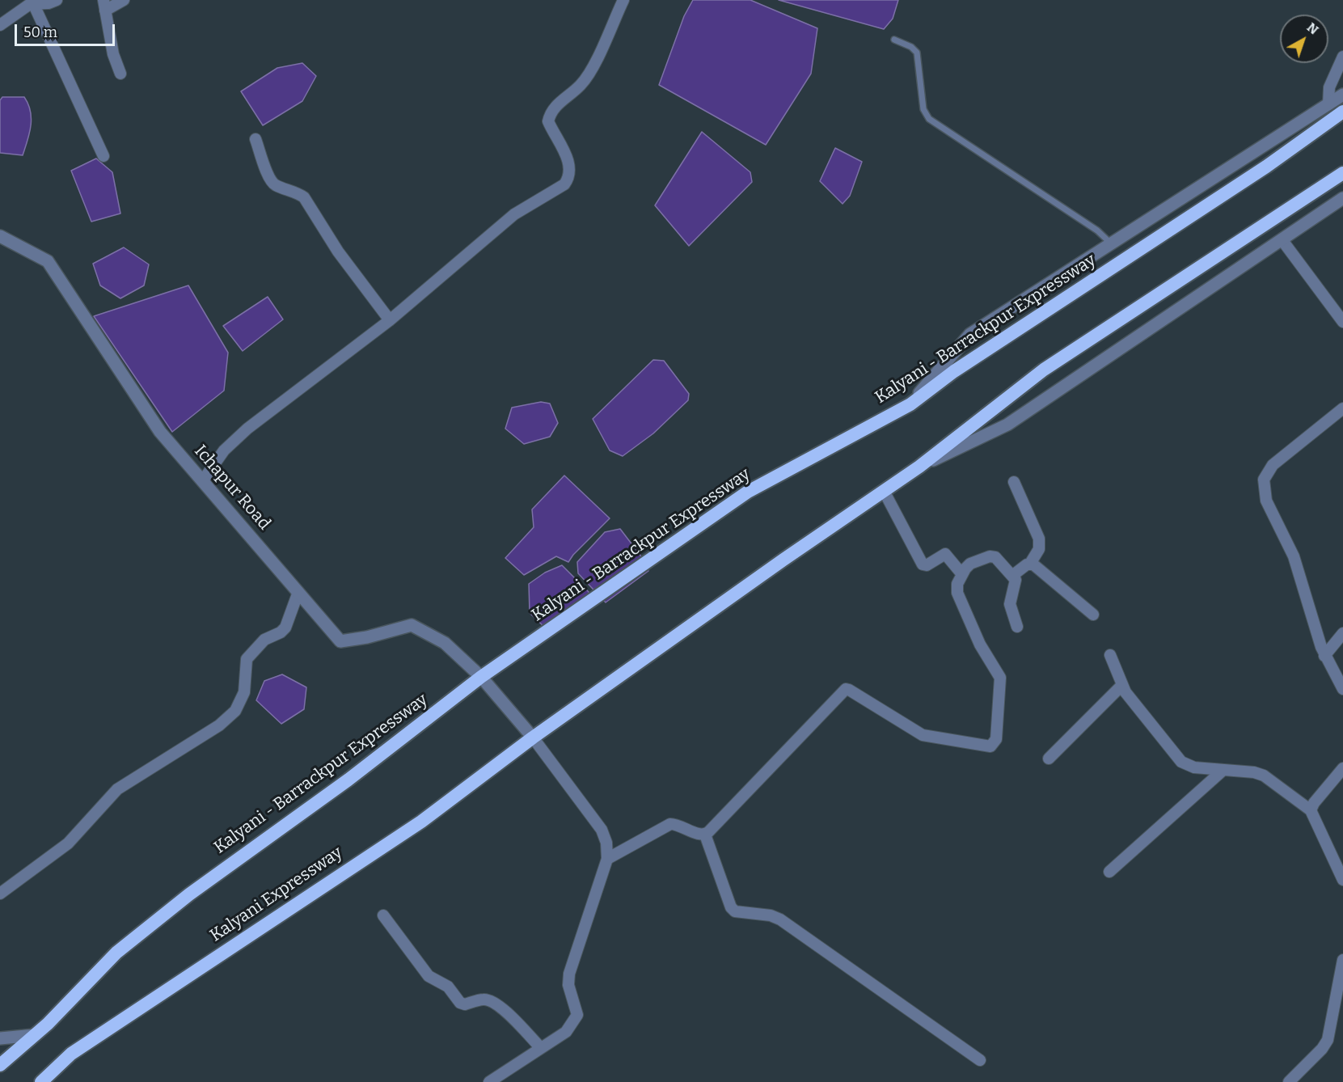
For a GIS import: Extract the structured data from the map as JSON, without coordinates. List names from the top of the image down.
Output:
{
  "streets": {
    "highway": ["Kalyani - Barrackpur Expressway", "Kalyani Expressway"],
    "street": ["Ichapur Road"]
  },
  "crossings": [
    ["Kalyani - Barrackpur Expressway", "Ichapur Road"]
  ],
  "scale_bar": "50 m",
  "north": "top right"
}
